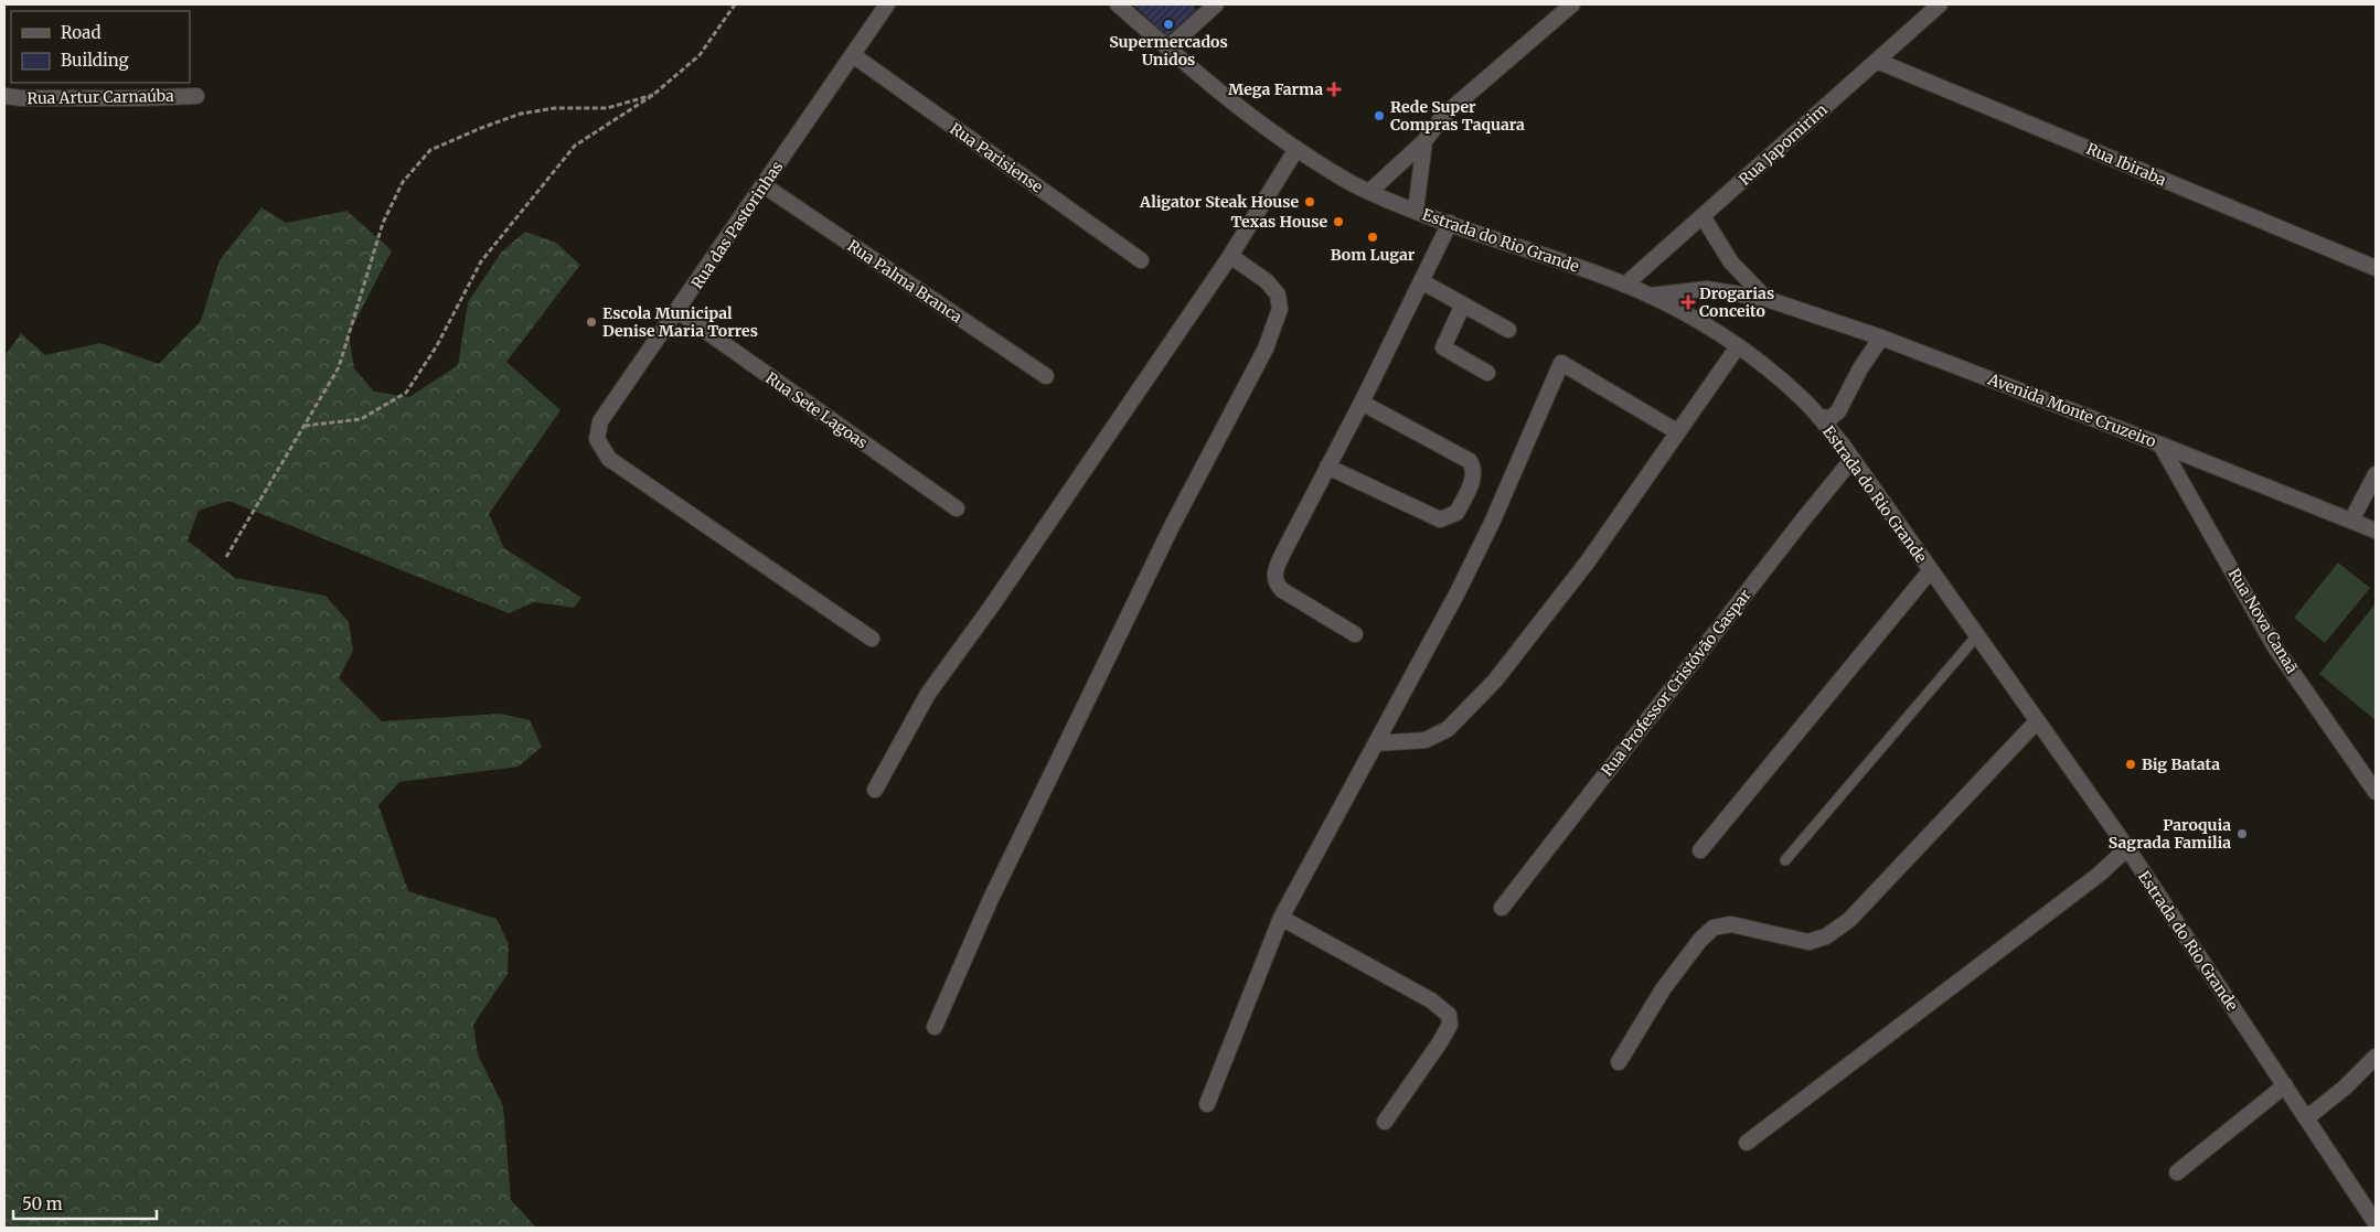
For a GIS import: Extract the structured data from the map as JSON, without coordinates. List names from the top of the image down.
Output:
{
  "streets": {
    "street": [
      "Rua Artur Carnaúba",
      "Rua Japomirim",
      "Rua Parisiense",
      "Rua Ibiraba",
      "Rua das Pastorinhas",
      "Estrada do Rio Grande",
      "Rua Palma Branca",
      "Rua Sete Lagoas",
      "Avenida Monte Cruzeiro",
      "Rua Nova Canaã",
      "Rua Professor Cristóvão Gaspar"
    ]
  },
  "crossings": [
    ["Rua Japomirim", "Rua Ibiraba"],
    ["Rua Japomirim", "Estrada do Rio Grande"],
    ["Rua Japomirim", "Avenida Monte Cruzeiro"],
    ["Rua Parisiense", "Rua das Pastorinhas"],
    ["Rua das Pastorinhas", "Rua Palma Branca"],
    ["Rua das Pastorinhas", "Rua Sete Lagoas"],
    ["Estrada do Rio Grande", "Avenida Monte Cruzeiro"],
    ["Estrada do Rio Grande", "Rua Professor Cristóvão Gaspar"],
    ["Avenida Monte Cruzeiro", "Rua Nova Canaã"]
  ],
  "places": {
    "other": [
      "Supermercados Unidos",
      "Rede Super Compras Taquara",
      "Aligator Steak House",
      "Texas House",
      "Bom Lugar",
      "Escola Municipal Denise Maria Torres",
      "Big Batata",
      "Paroquia Sagrada Familia"
    ],
    "health": ["Mega Farma", "Drogarias Conceito"]
  },
  "legend": ["Road", "Building"],
  "scale_bar": "50 m"
}
